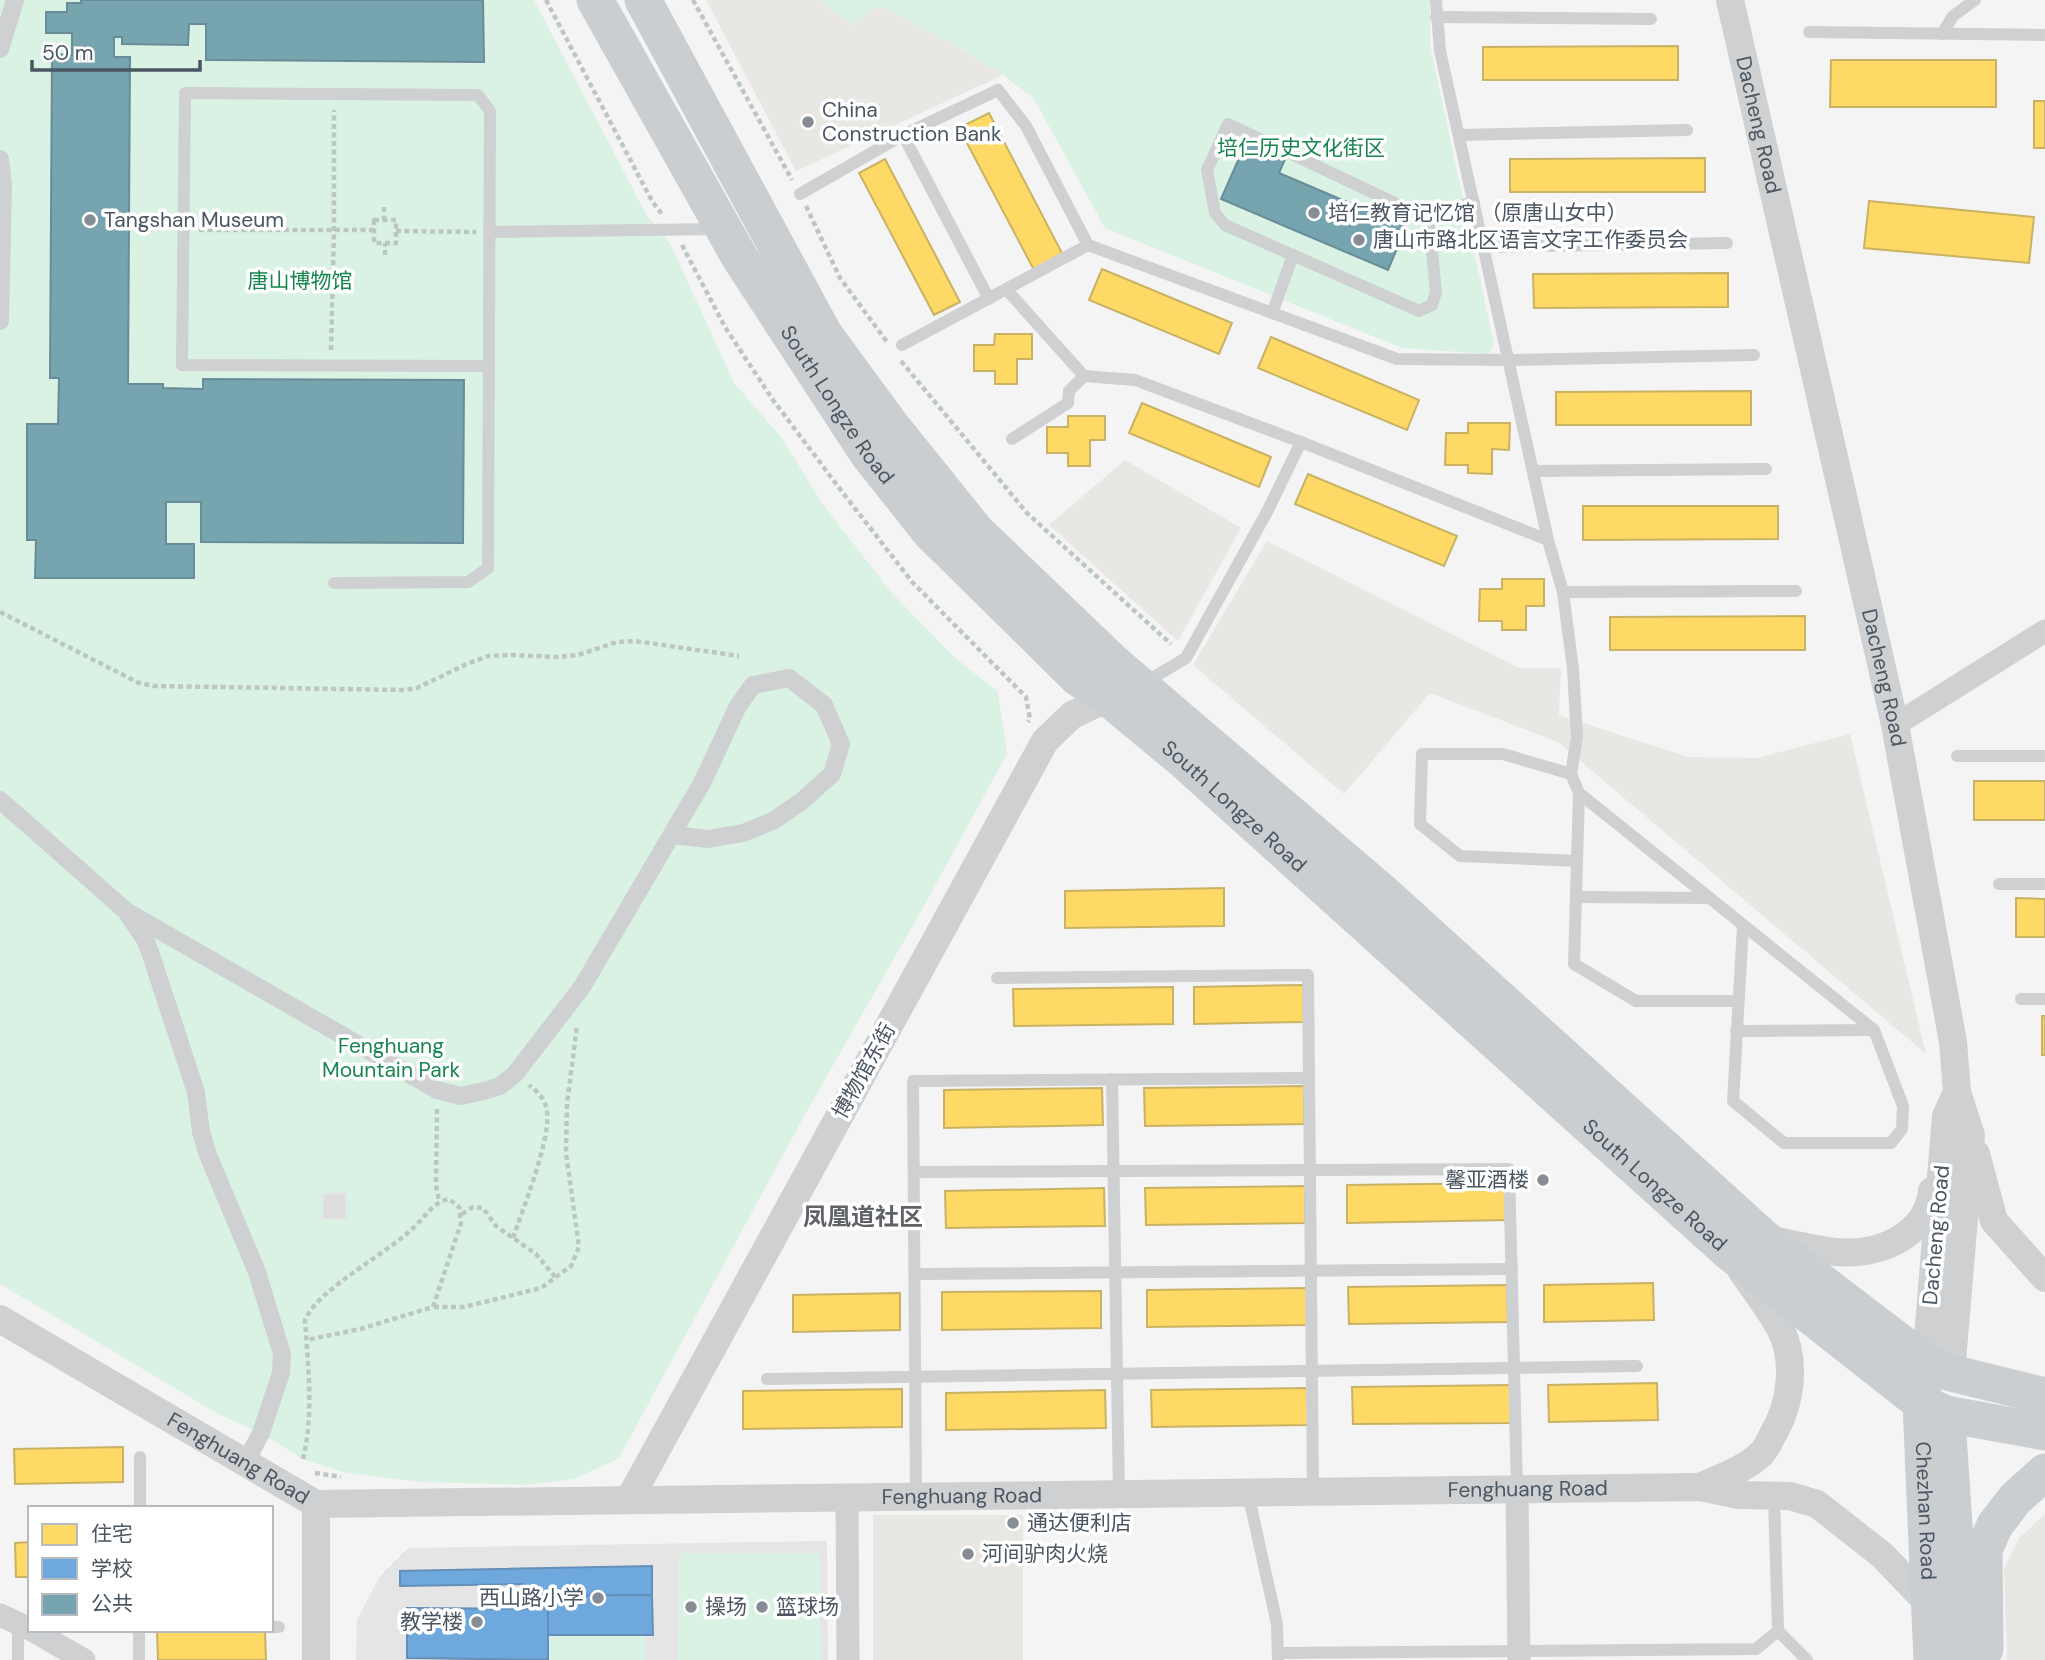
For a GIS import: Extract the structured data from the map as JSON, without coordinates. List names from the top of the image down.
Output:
{
  "streets": {
    "main road": ["South Longze Road", "Chezhan Road"],
    "street": ["Dacheng Road", "博物馆东街", "Fenghuang Road"]
  },
  "crossings": [
    ["Dacheng Road", "South Longze Road"],
    ["Dacheng Road", "Chezhan Road"],
    ["South Longze Road", "博物馆东街"],
    ["South Longze Road", "Chezhan Road"],
    ["博物馆东街", "Fenghuang Road"],
    ["Fenghuang Road", "Chezhan Road"]
  ],
  "districts": ["凤凰道社区"],
  "parks": ["培仁历史文化街区", "唐山博物馆", "Fenghuang Mountain Park"],
  "places": [
    "China Construction Bank",
    "培仁教育记忆馆 （原唐山女中）",
    "Tangshan Museum",
    "唐山市路北区语言文字工作委员会",
    "馨亚酒楼",
    "通达便利店",
    "河间驴肉火烧",
    "西山路小学",
    "操场",
    "篮球场",
    "教学楼"
  ],
  "legend": ["住宅", "学校", "公共"],
  "scale_bar": "50 m"
}
